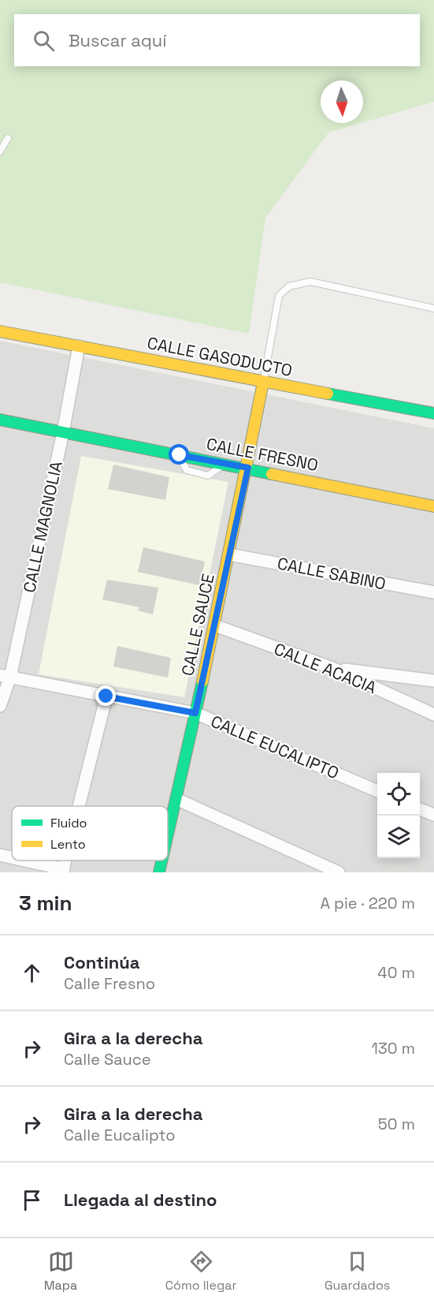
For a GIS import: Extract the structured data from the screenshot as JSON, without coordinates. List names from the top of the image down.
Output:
{
  "streets": {
    "street": [
      "CALLE GASODUCTO",
      "CALLE FRESNO",
      "CALLE MAGNOLIA",
      "CALLE SABINO",
      "CALLE SAUCE",
      "CALLE ACACIA",
      "CALLE EUCALIPTO"
    ]
  },
  "crossings": [
    ["CALLE GASODUCTO", "CALLE MAGNOLIA"],
    ["CALLE GASODUCTO", "CALLE SAUCE"],
    ["CALLE FRESNO", "CALLE MAGNOLIA"],
    ["CALLE FRESNO", "CALLE SAUCE"],
    ["CALLE MAGNOLIA", "CALLE EUCALIPTO"],
    ["CALLE SABINO", "CALLE SAUCE"],
    ["CALLE SAUCE", "CALLE ACACIA"],
    ["CALLE SAUCE", "CALLE EUCALIPTO"]
  ],
  "legend": ["Fluido", "Lento"],
  "north": "bottom",
  "page": {
    "search": "Buscar aquí",
    "heading": ["3 min", "A pie · 220 m"],
    "list": [
      ["Continúa", "Calle Fresno", "40 m"],
      ["Gira a la derecha", "Calle Sauce", "130 m"],
      ["Gira a la derecha", "Calle Eucalipto", "50 m"],
      "Llegada al destino"
    ],
    "nav": ["Mapa", "Cómo llegar", "Guardados"]
  }
}
